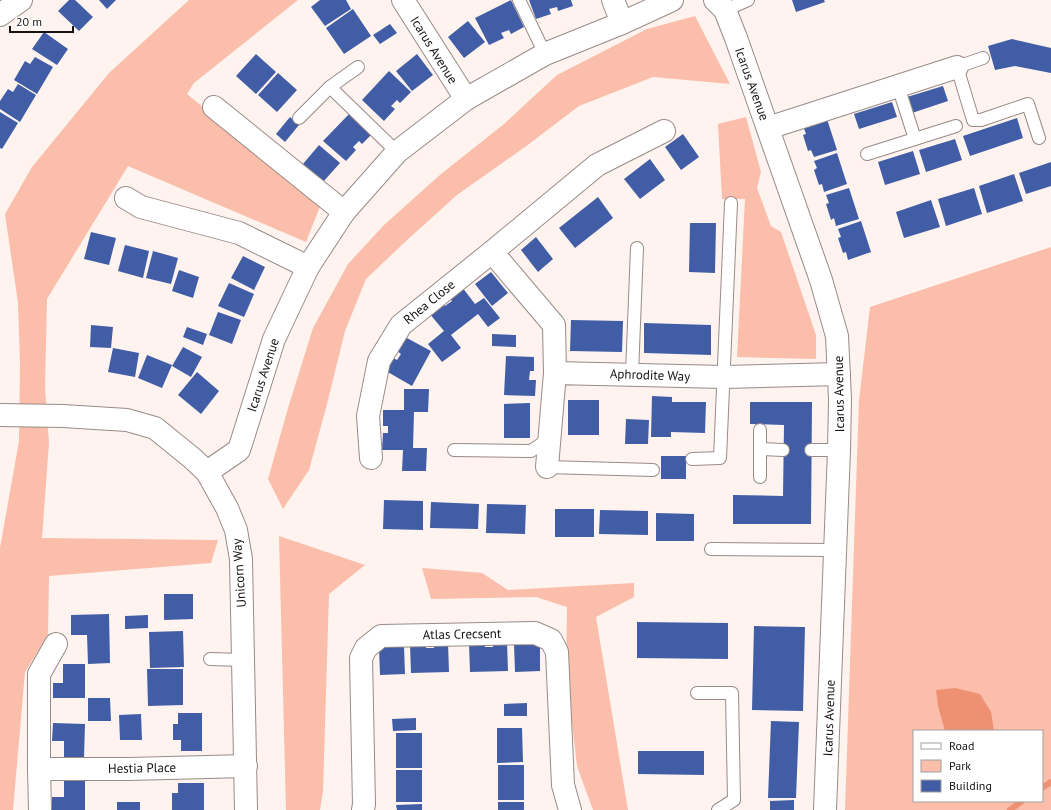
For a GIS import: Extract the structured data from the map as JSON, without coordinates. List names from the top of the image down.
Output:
{
  "streets": {
    "street": [
      "Icarus Avenue",
      "Rhea Close",
      "Aphrodite Way",
      "Unicorn Way",
      "Atlas Crecsent",
      "Hestia Place"
    ]
  },
  "crossings": [
    ["Icarus Avenue", "Aphrodite Way"],
    ["Icarus Avenue", "Unicorn Way"],
    ["Unicorn Way", "Hestia Place"]
  ],
  "legend": ["Road", "Park", "Building"],
  "scale_bar": "20 m"
}
